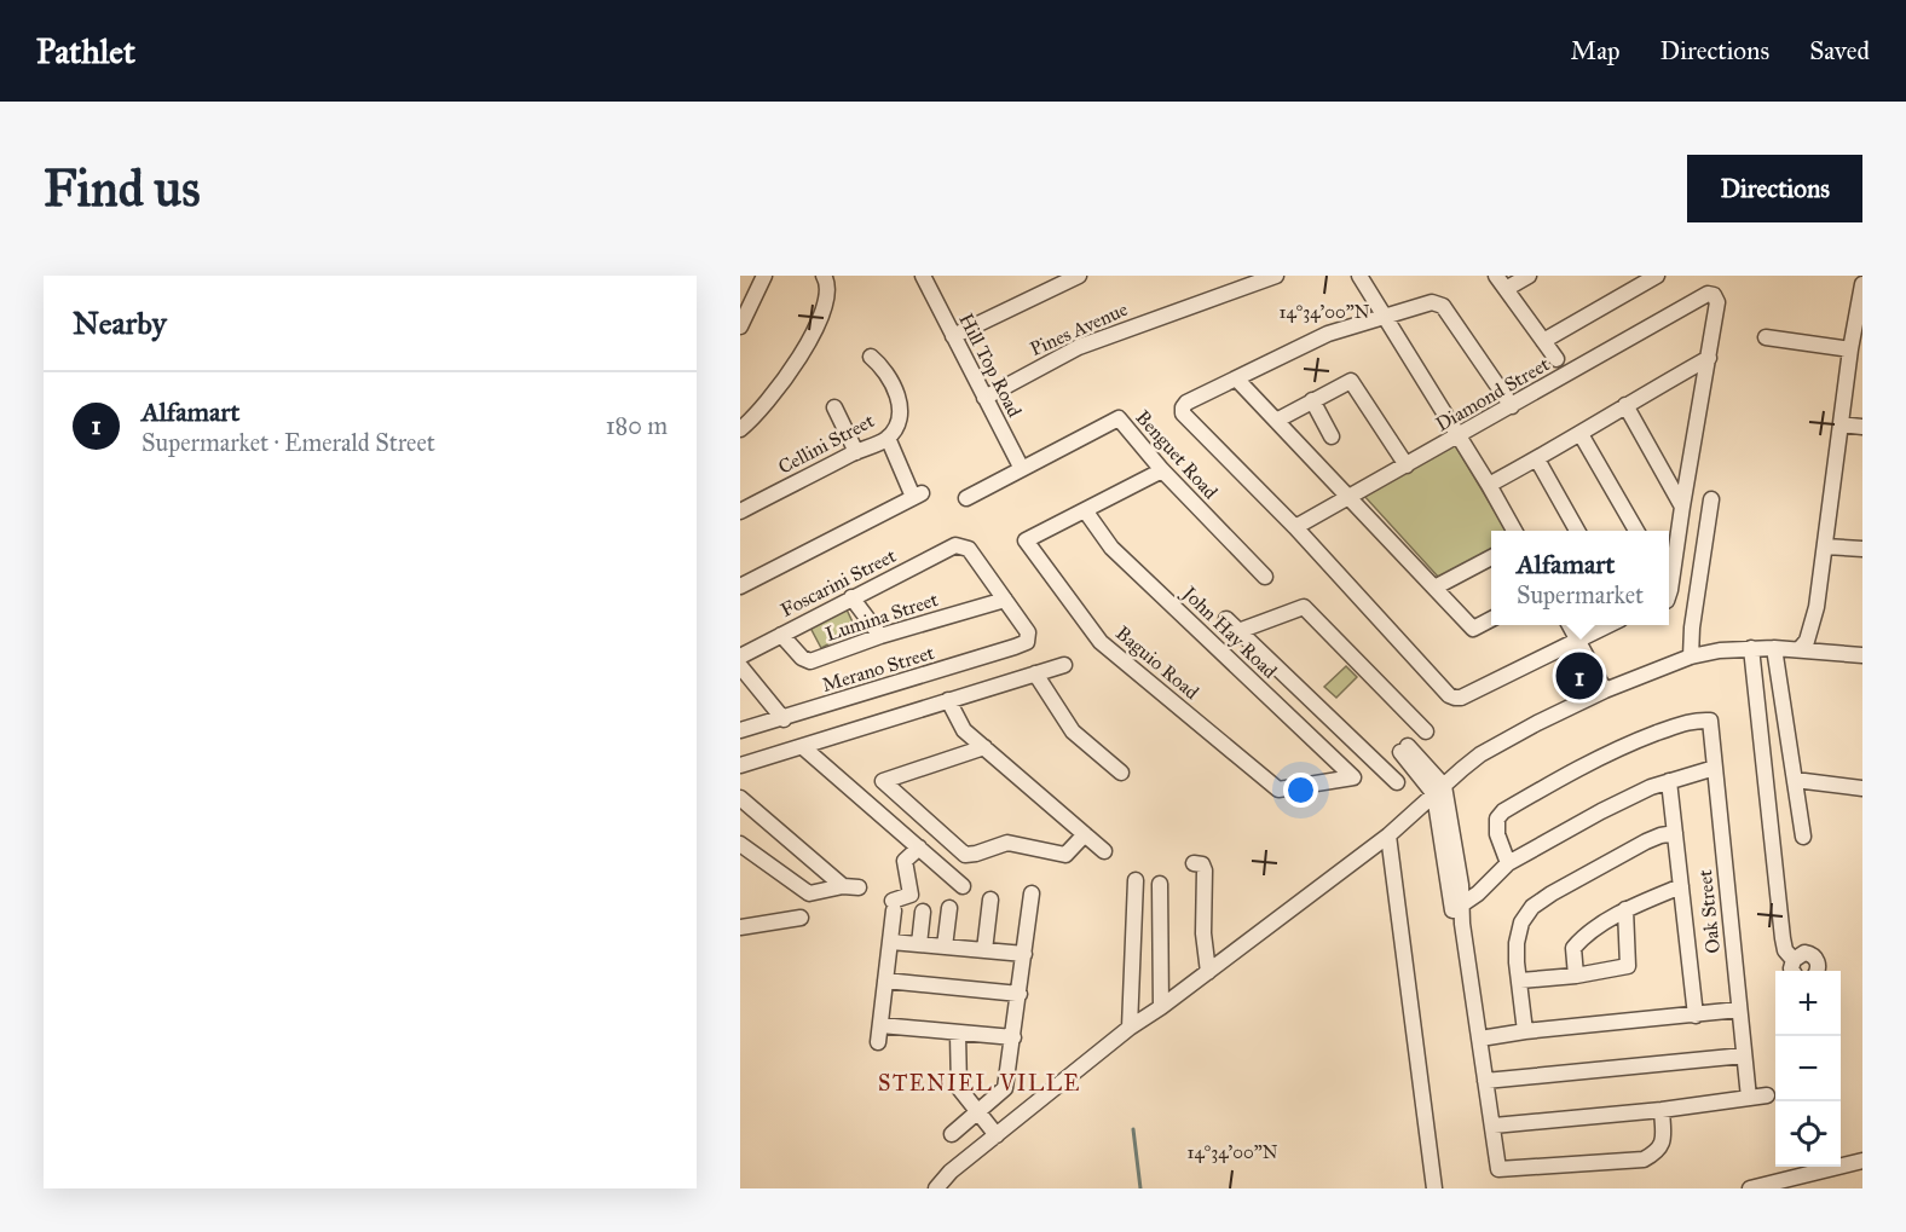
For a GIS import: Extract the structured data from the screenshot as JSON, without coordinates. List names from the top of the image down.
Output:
{
  "streets": {
    "street": [
      "Pines Avenue",
      "Hill Top Road",
      "Diamond Street",
      "Cellini Street",
      "Benguet Road",
      "Foscarini Street",
      "Lumina Street",
      "John Hay Road",
      "Baguio Road",
      "Merano Street",
      "Oak Street"
    ]
  },
  "crossings": [
    ["Pines Avenue", "Hill Top Road"],
    ["Hill Top Road", "Benguet Road"],
    ["Benguet Road", "Baguio Road"],
    ["Foscarini Street", "Lumina Street"],
    ["Foscarini Street", "Merano Street"],
    ["Lumina Street", "Merano Street"],
    ["John Hay Road", "Baguio Road"]
  ],
  "districts": ["STENIEL VILLE"],
  "page": {
    "header": "Pathlet",
    "nav": ["Map", "Directions", "Saved"],
    "buttons": "Directions",
    "title": "Find us",
    "heading": "Nearby",
    "list": [
      {
        "mark": "1",
        "name": "Alfamart",
        "note": "Supermarket · Emerald Street",
        "value": "180 m"
      }
    ],
    "popup": ["Alfamart", "Supermarket"],
    "pins": "1",
    "map_buttons": ["+", "−"]
  },
  "coordinates": ["14°34'00\"N"]
}
